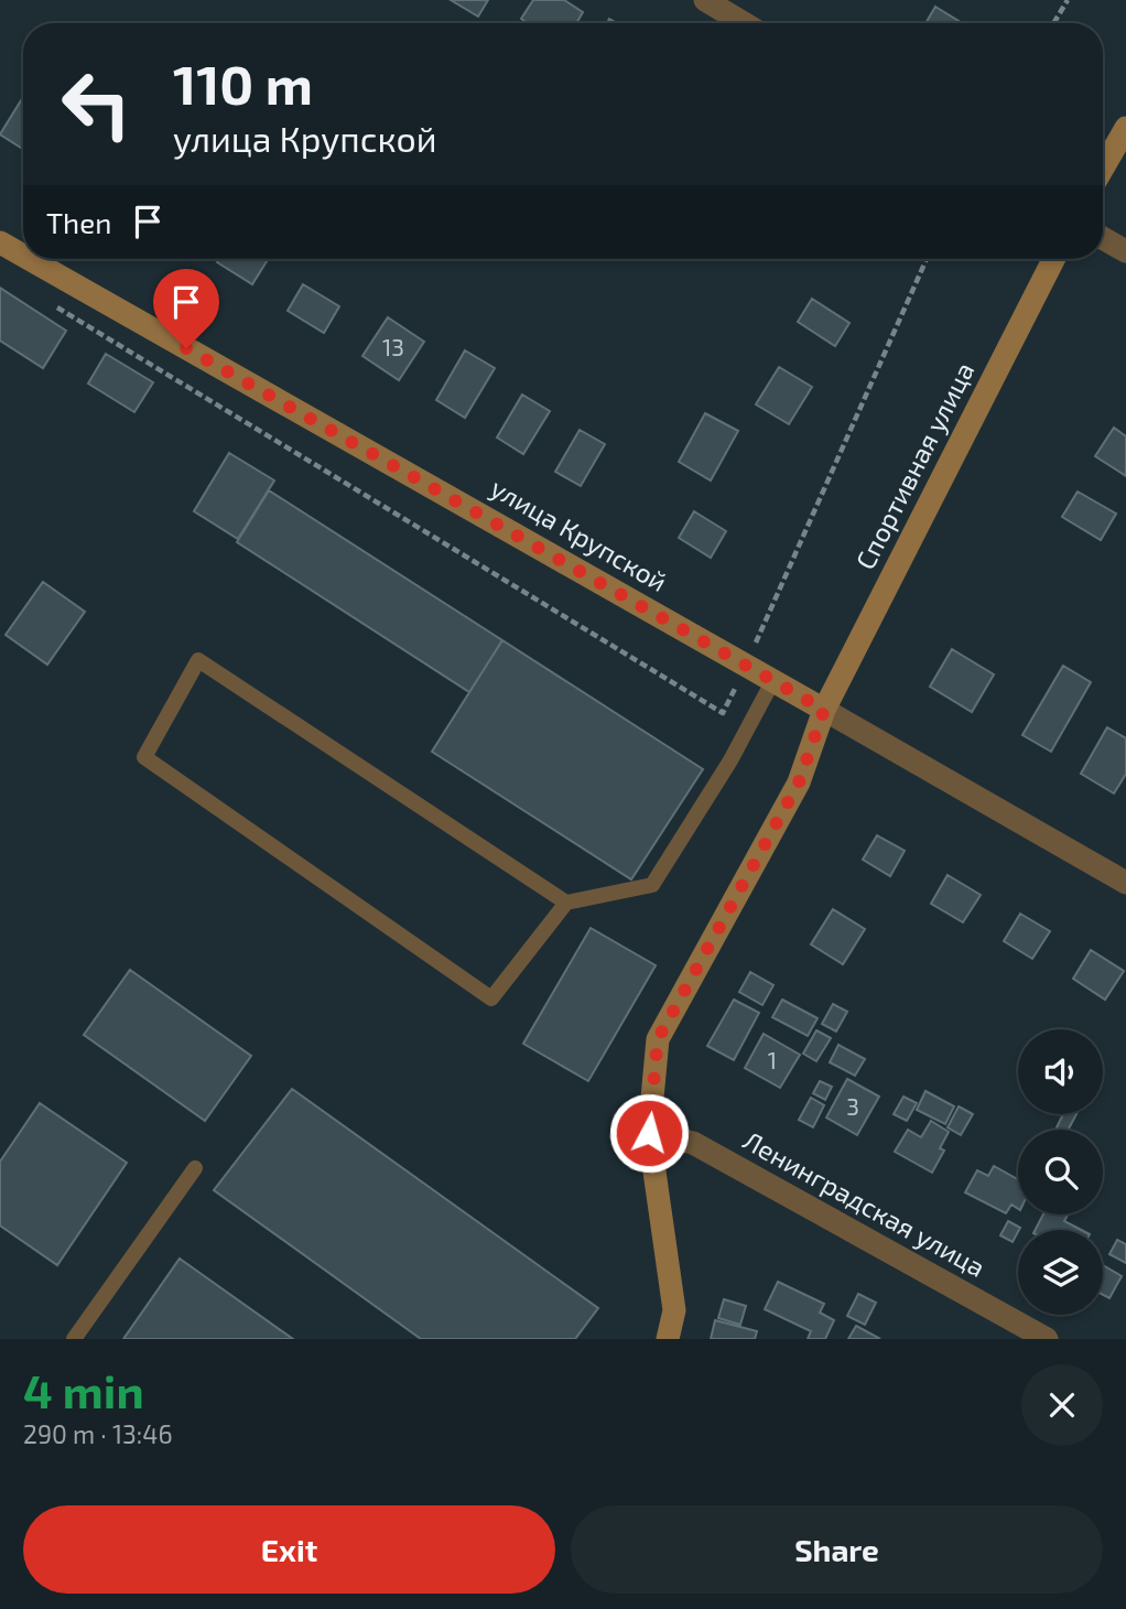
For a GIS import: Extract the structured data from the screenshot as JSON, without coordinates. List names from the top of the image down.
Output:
{
  "streets": {
    "street": ["Спортивная улица", "улица Крупской", "Ленинградская улица"]
  },
  "crossings": [
    ["Спортивная улица", "улица Крупской"],
    ["Спортивная улица", "Ленинградская улица"]
  ],
  "house_numbers": ["13", "1", "3"],
  "page": {
    "turn": ["110 m", "улица Крупской"],
    "then": "Then",
    "heading": ["4 min", "290 m · 13:46"],
    "buttons": ["Exit", "Share"]
  }
}
